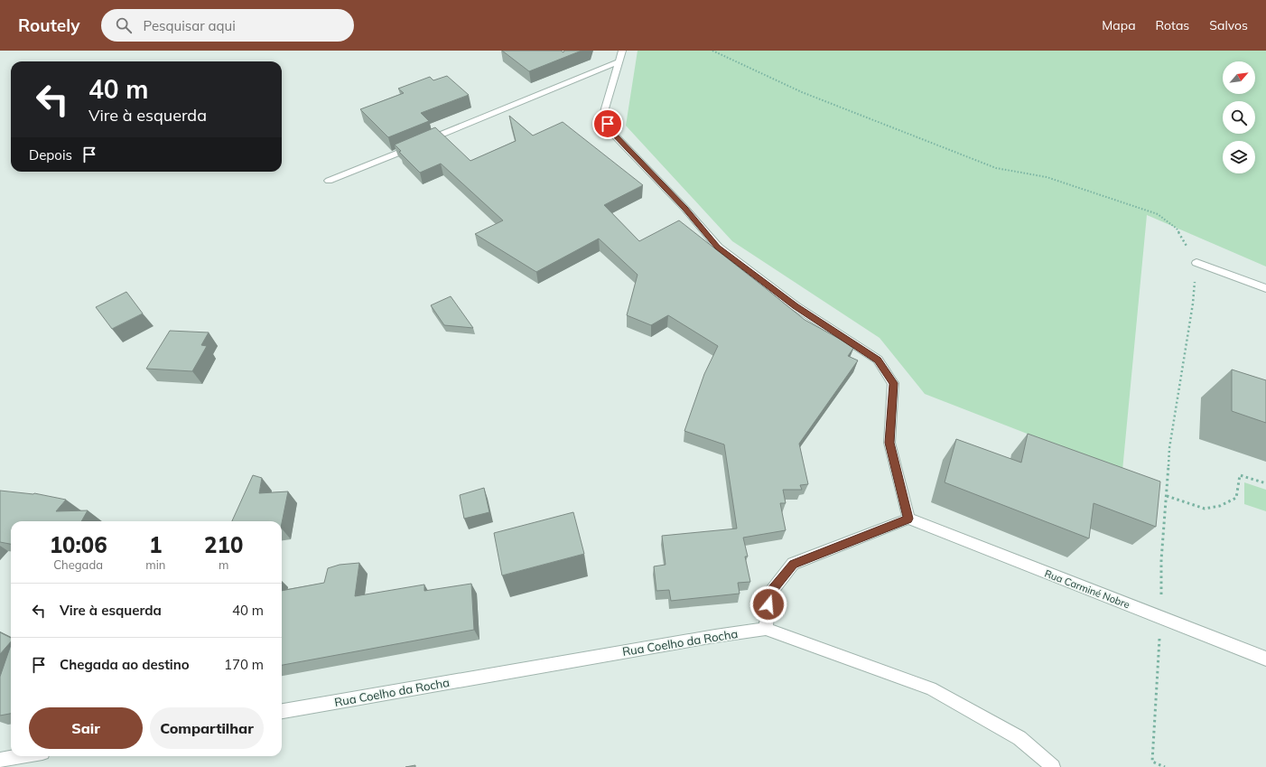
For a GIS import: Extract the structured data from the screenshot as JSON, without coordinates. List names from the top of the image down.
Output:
{
  "streets": {
    "street": ["Rua Carminé Nobre", "Rua Coelho da Rocha"]
  },
  "north": "top right",
  "page": {
    "header": "Routely",
    "search": "Pesquisar aqui",
    "nav": ["Mapa", "Rotas", "Salvos"],
    "turn": ["40 m", "Vire à esquerda"],
    "then": "Depois",
    "eta": [
      "10:06",
      "Chegada",
      "1",
      "min",
      "210",
      "m"
    ],
    "list": [
      {
        "name": "Vire à esquerda",
        "value": "40 m"
      },
      {
        "name": "Chegada ao destino",
        "value": "170 m"
      }
    ],
    "buttons": ["Sair", "Compartilhar"]
  }
}
